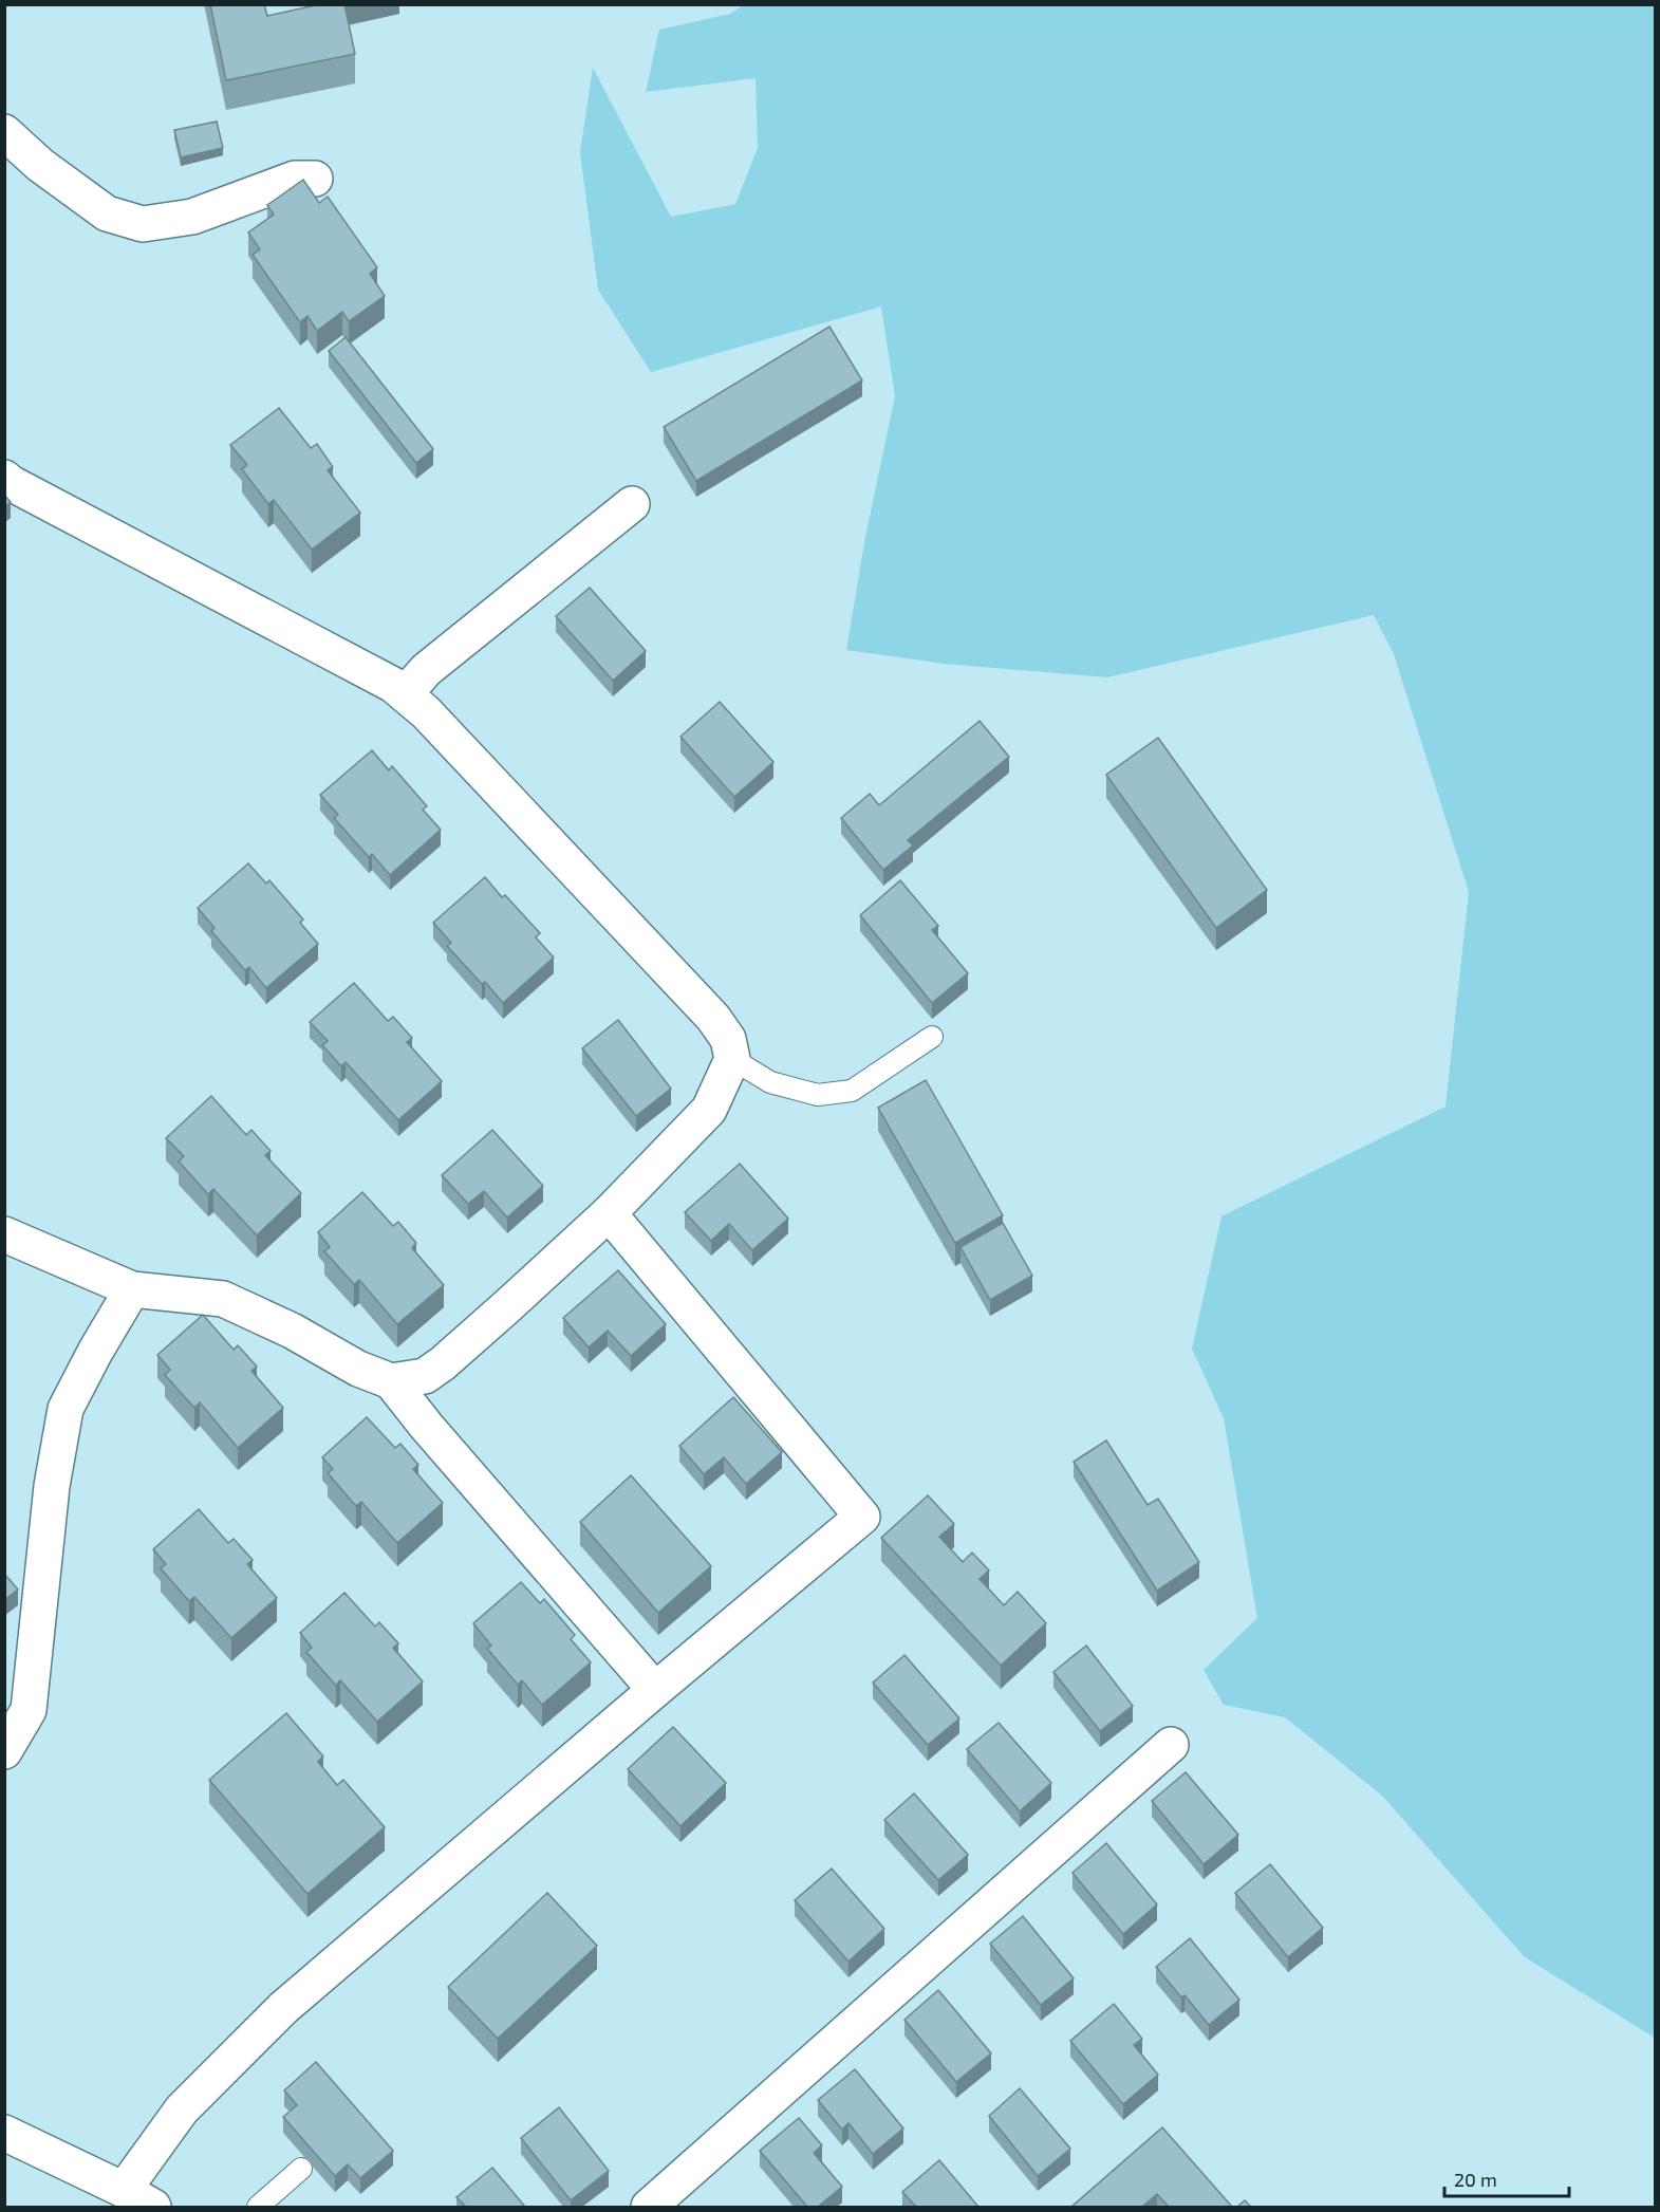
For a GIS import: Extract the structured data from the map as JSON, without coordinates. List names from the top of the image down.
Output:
{
  "scale_bar": "20 m"
}
